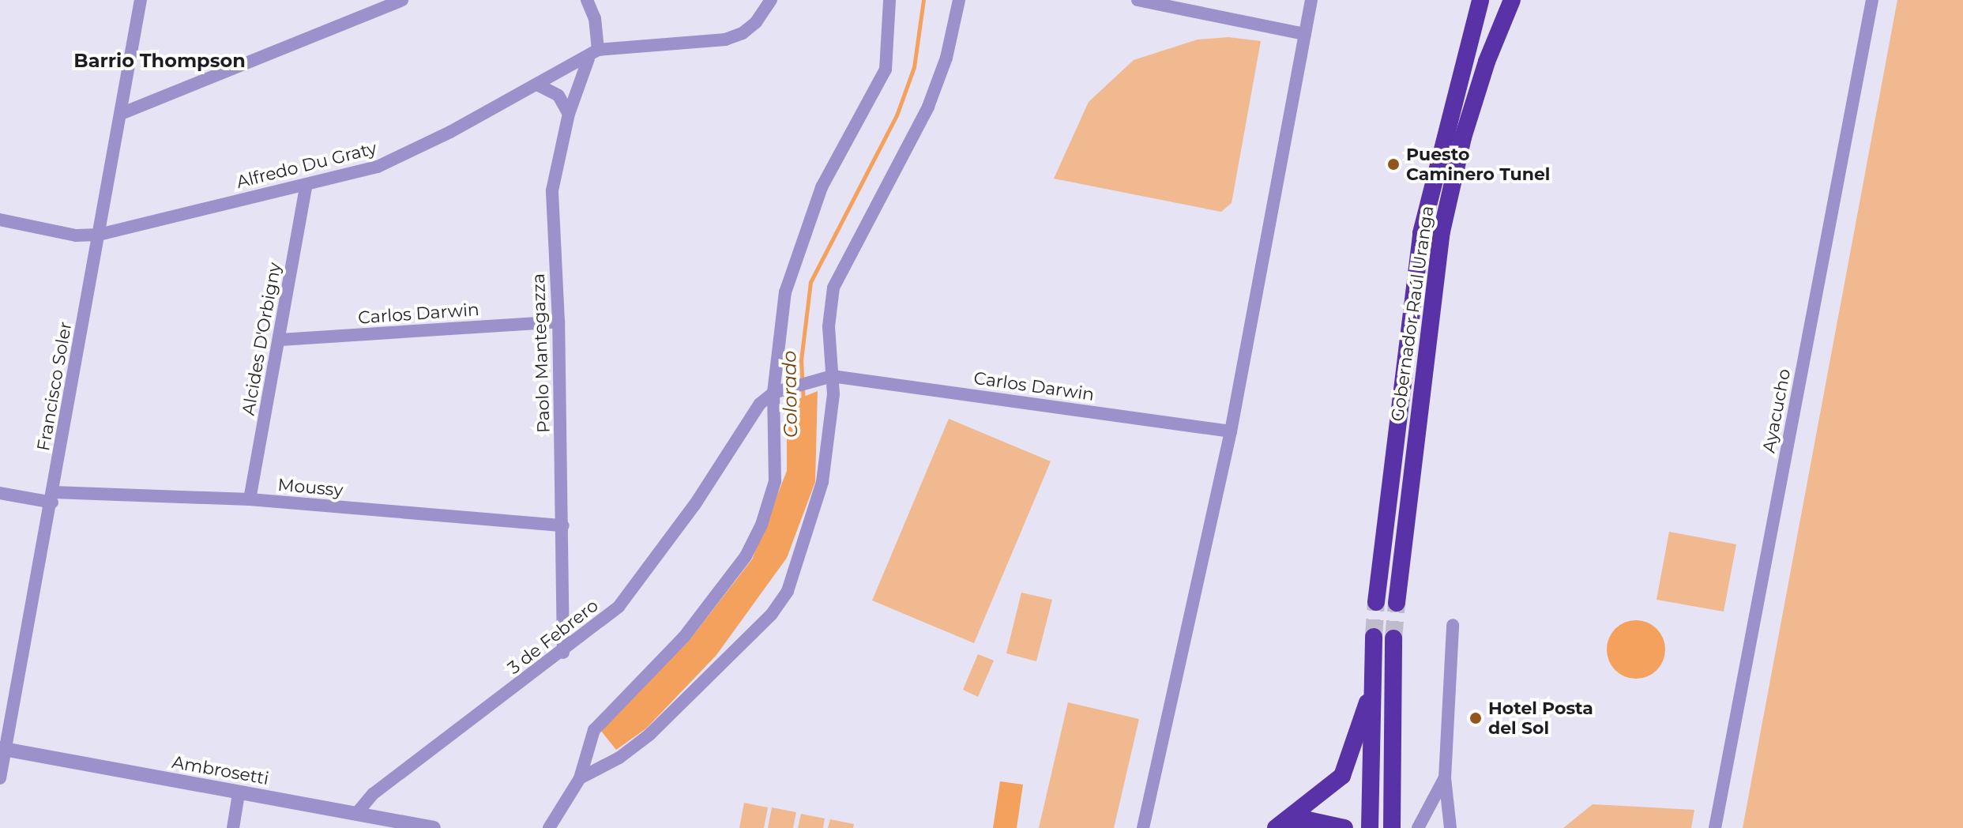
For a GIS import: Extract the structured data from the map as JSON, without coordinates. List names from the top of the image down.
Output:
{
  "streets": {
    "highway": ["Gobernador Raúl Uranga"],
    "street": [
      "Alfredo Du Graty",
      "Carlos Darwin",
      "Alcides D'Orbigny",
      "Paolo Mantegazza",
      "Francisco Soler",
      "Ayacucho",
      "Moussy",
      "3 de Febrero",
      "Ambrosetti"
    ]
  },
  "crossings": [
    ["Alfredo Du Graty", "Alcides D'Orbigny"],
    ["Alfredo Du Graty", "Paolo Mantegazza"],
    ["Alfredo Du Graty", "Francisco Soler"],
    ["Carlos Darwin", "Alcides D'Orbigny"],
    ["Carlos Darwin", "Paolo Mantegazza"],
    ["Alcides D'Orbigny", "Moussy"],
    ["Paolo Mantegazza", "Moussy"],
    ["Paolo Mantegazza", "3 de Febrero"],
    ["Francisco Soler", "Moussy"],
    ["Francisco Soler", "Ambrosetti"],
    ["3 de Febrero", "Ambrosetti"]
  ],
  "districts": ["Barrio Thompson"],
  "water": ["Colorado"],
  "places": ["Puesto Caminero Tunel", "Hotel Posta del Sol"]
}
